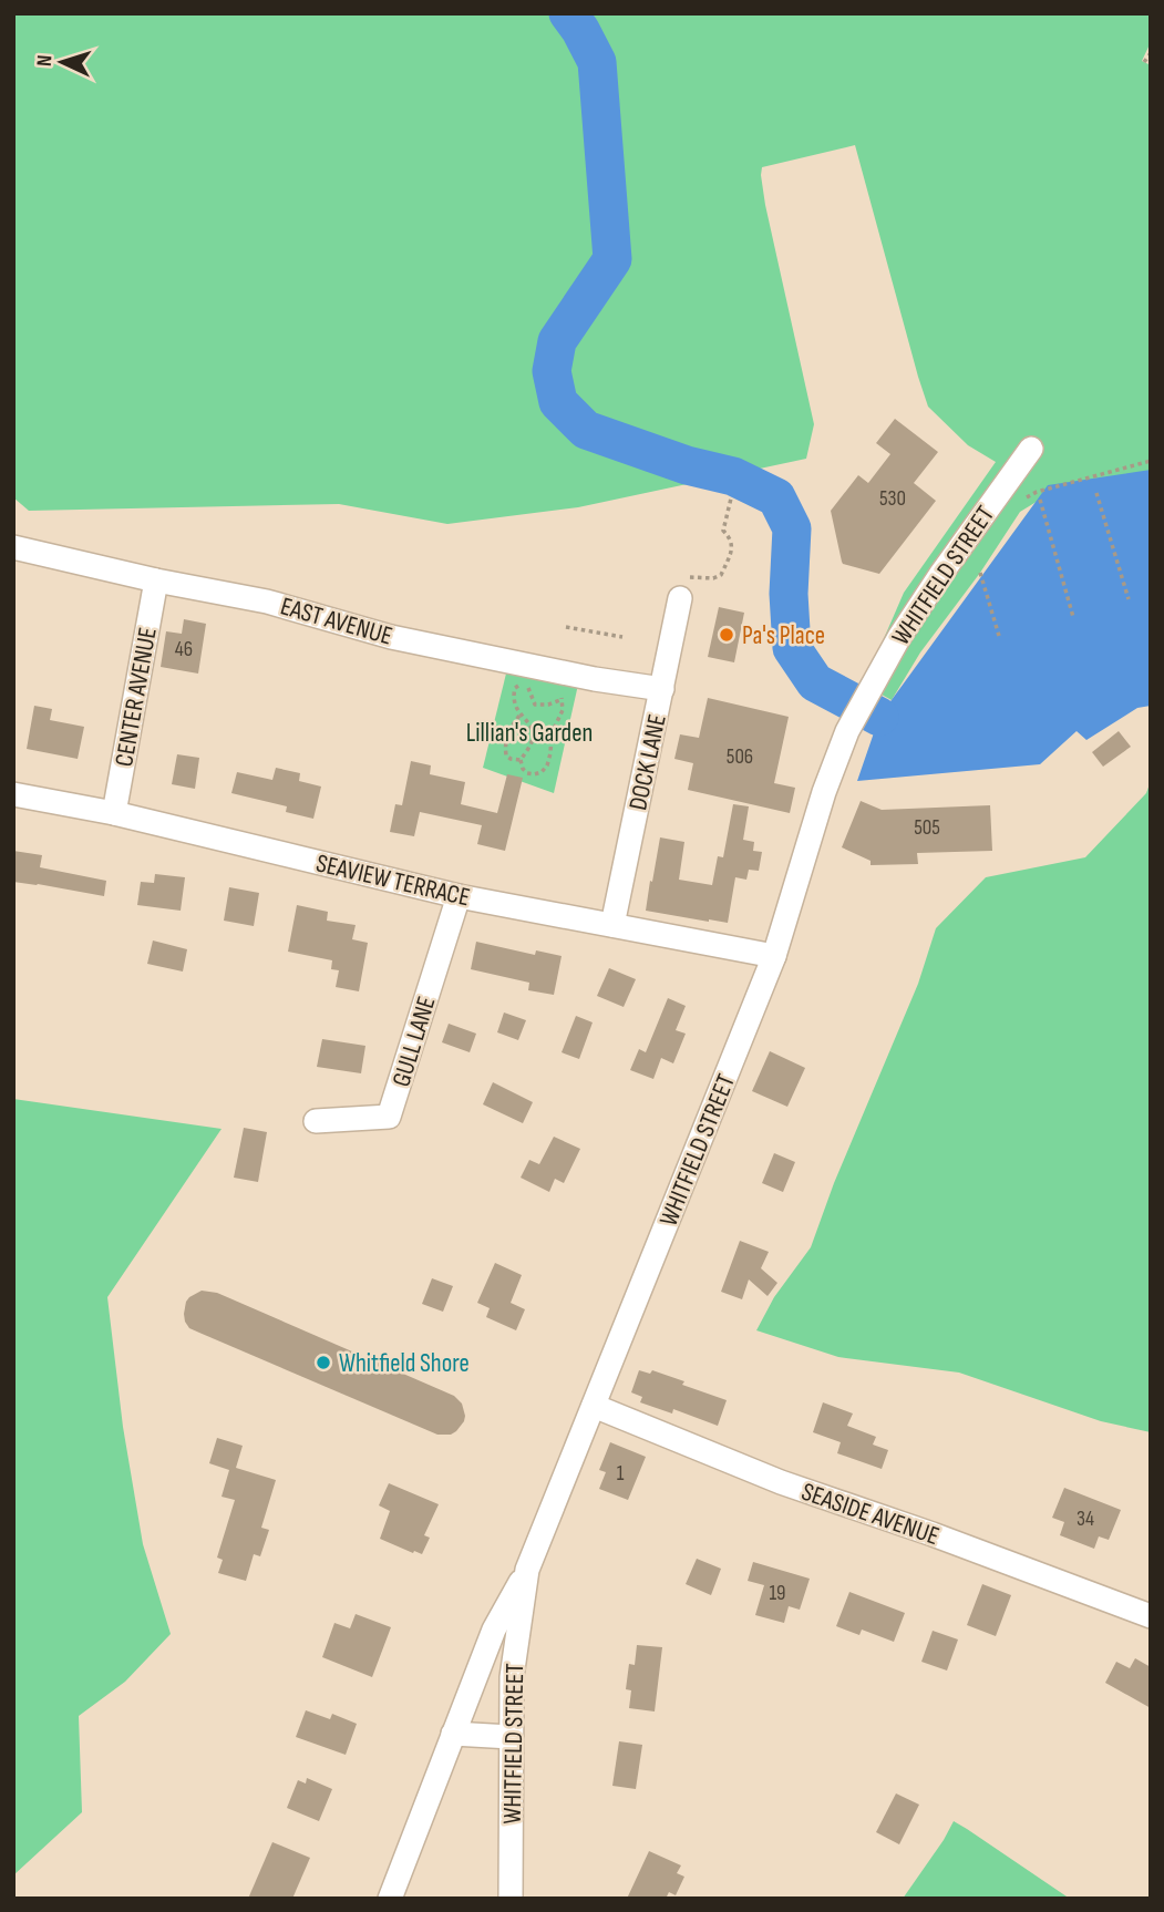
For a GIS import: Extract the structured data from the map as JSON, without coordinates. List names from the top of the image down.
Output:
{
  "streets": {
    "street": [
      "WHITFIELD STREET",
      "EAST AVENUE",
      "CENTER AVENUE",
      "DOCK LANE",
      "SEAVIEW TERRACE",
      "GULL LANE",
      "SEASIDE AVENUE"
    ]
  },
  "crossings": [
    ["WHITFIELD STREET", "SEAVIEW TERRACE"],
    ["WHITFIELD STREET", "SEASIDE AVENUE"],
    ["EAST AVENUE", "CENTER AVENUE"],
    ["EAST AVENUE", "DOCK LANE"],
    ["CENTER AVENUE", "SEAVIEW TERRACE"],
    ["DOCK LANE", "SEAVIEW TERRACE"],
    ["SEAVIEW TERRACE", "GULL LANE"]
  ],
  "parks": ["Lillian's Garden"],
  "places": ["Pa's Place", "Whitfield Shore"],
  "house_numbers": [
    "530",
    "46",
    "506",
    "505",
    "1",
    "34",
    "19"
  ],
  "north": "left"
}
